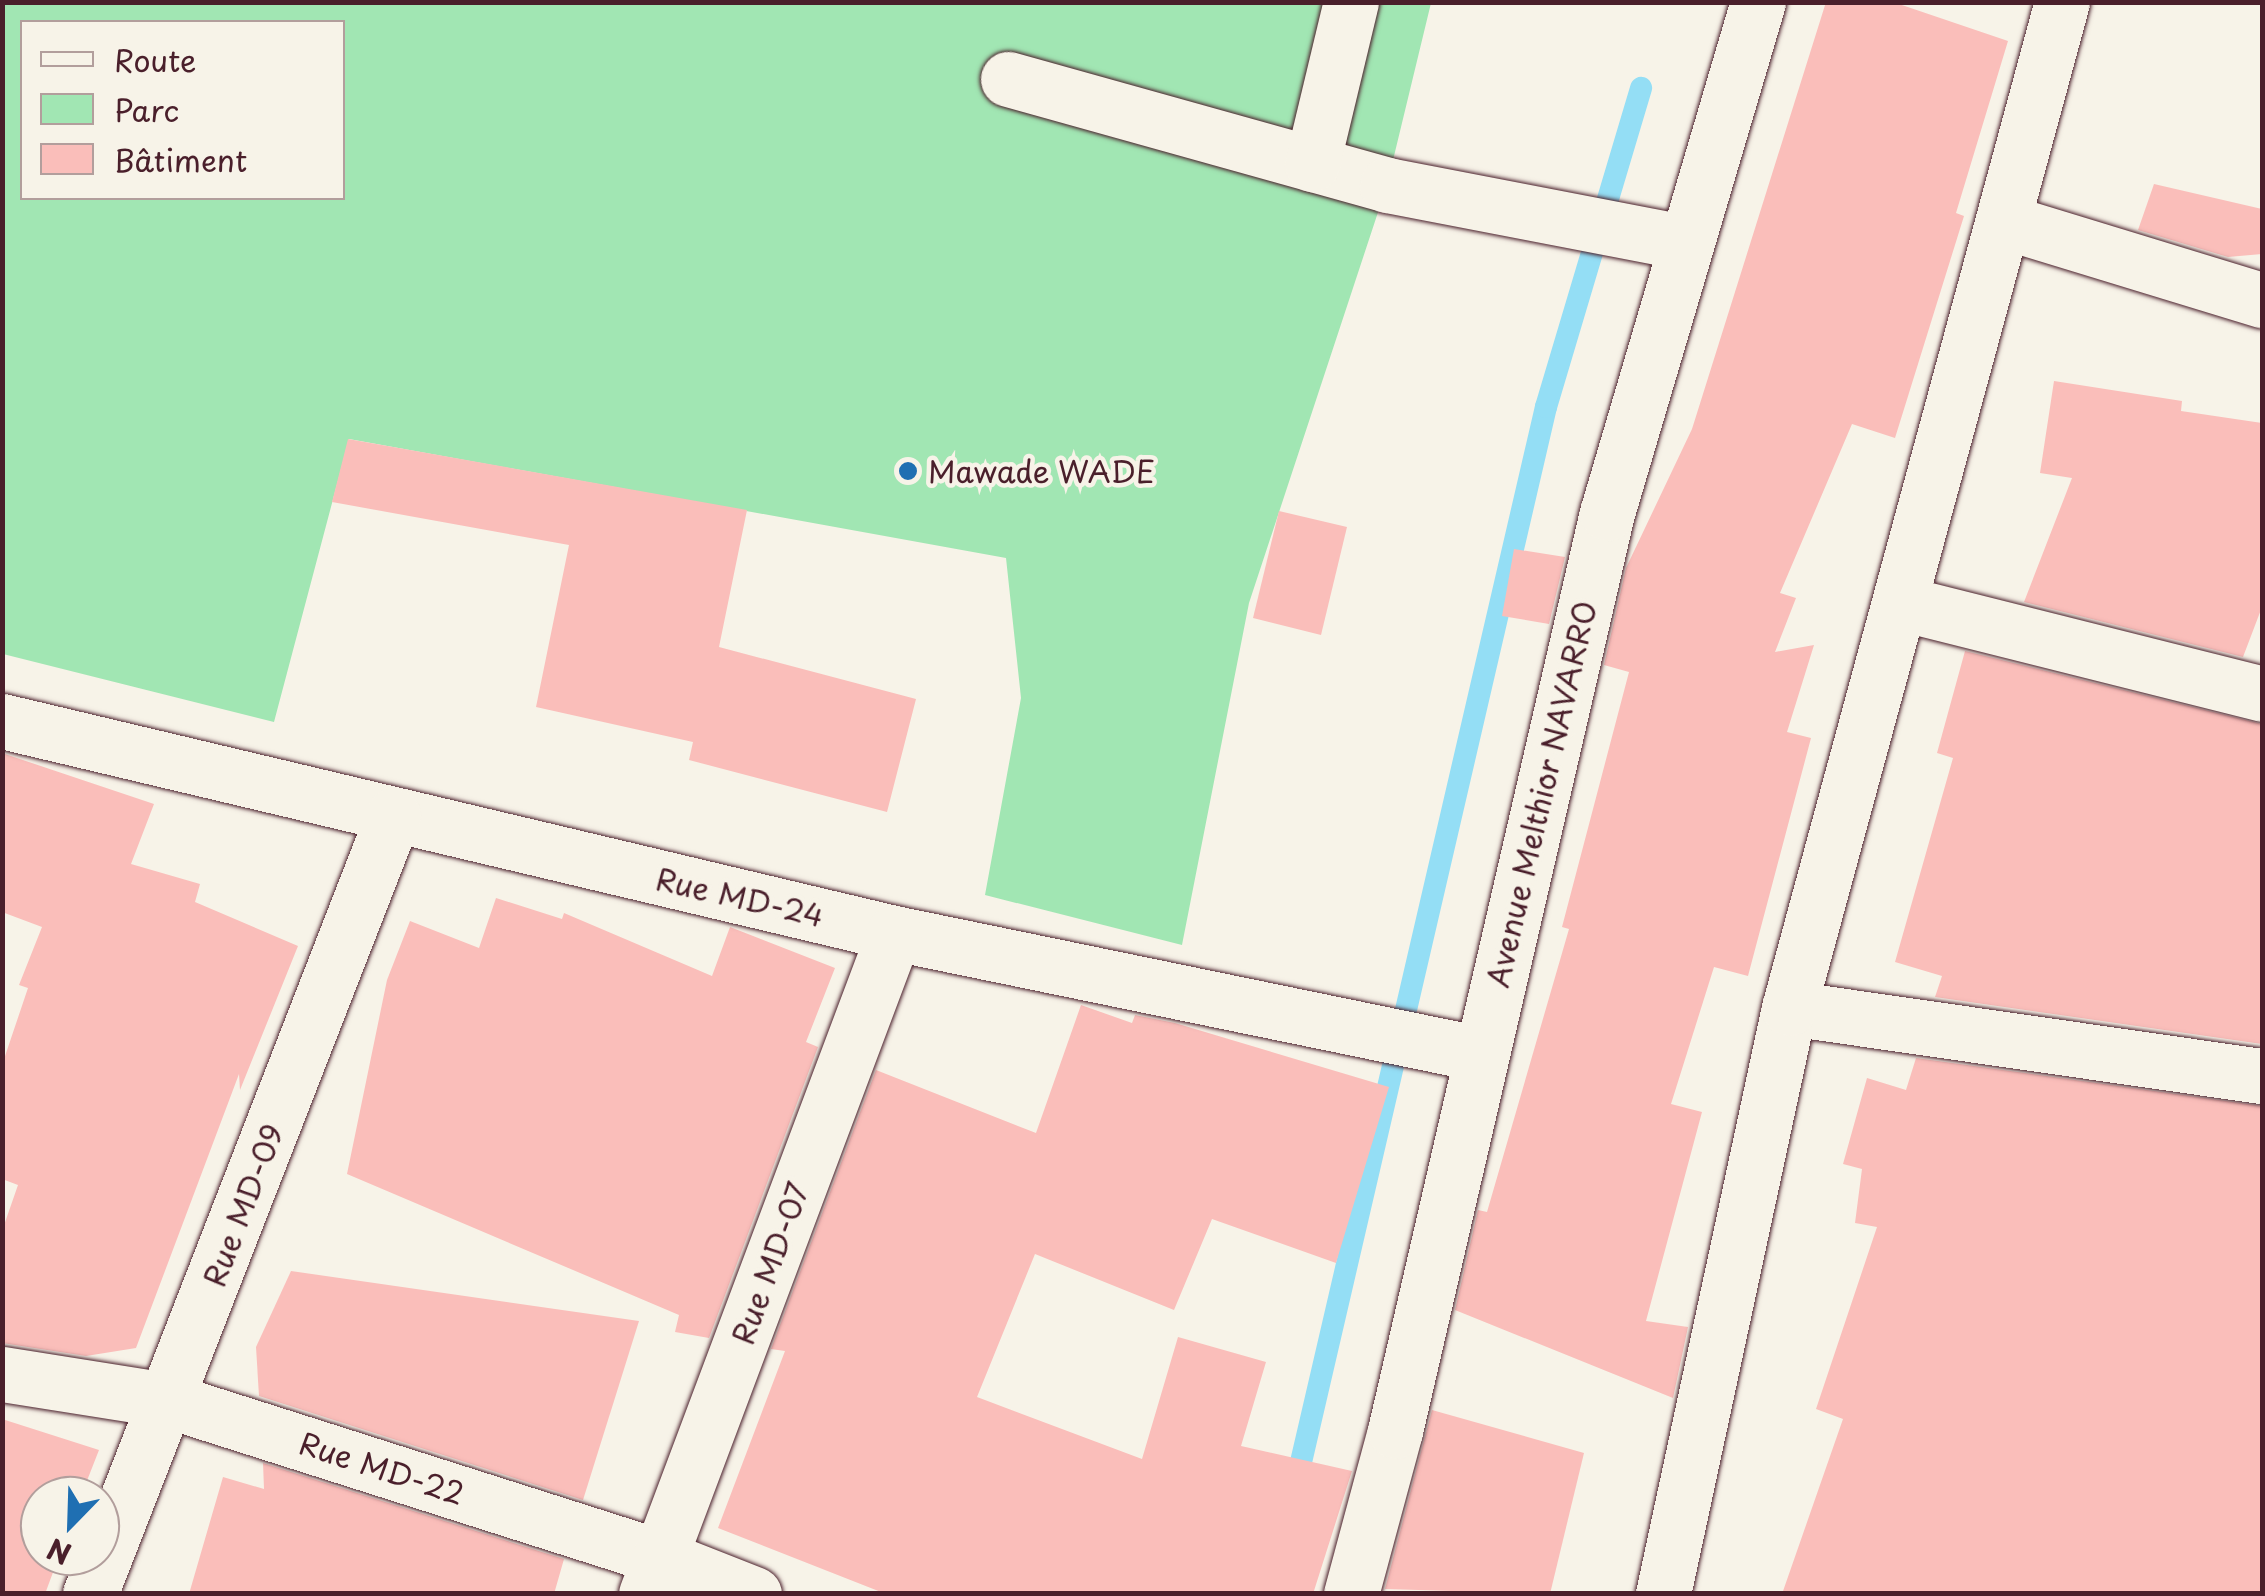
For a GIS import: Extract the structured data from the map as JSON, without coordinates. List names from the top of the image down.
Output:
{
  "streets": {
    "street": [
      "Avenue Melthior NAVARRO",
      "Rue MD-24",
      "Rue MD-09",
      "Rue MD-07",
      "Rue MD-22"
    ]
  },
  "crossings": [
    ["Avenue Melthior NAVARRO", "Rue MD-24"],
    ["Rue MD-24", "Rue MD-09"],
    ["Rue MD-24", "Rue MD-07"],
    ["Rue MD-09", "Rue MD-22"],
    ["Rue MD-07", "Rue MD-22"]
  ],
  "places": ["Mawade WADE"],
  "legend": ["Route", "Parc", "Bâtiment"],
  "north": "bottom left"
}
